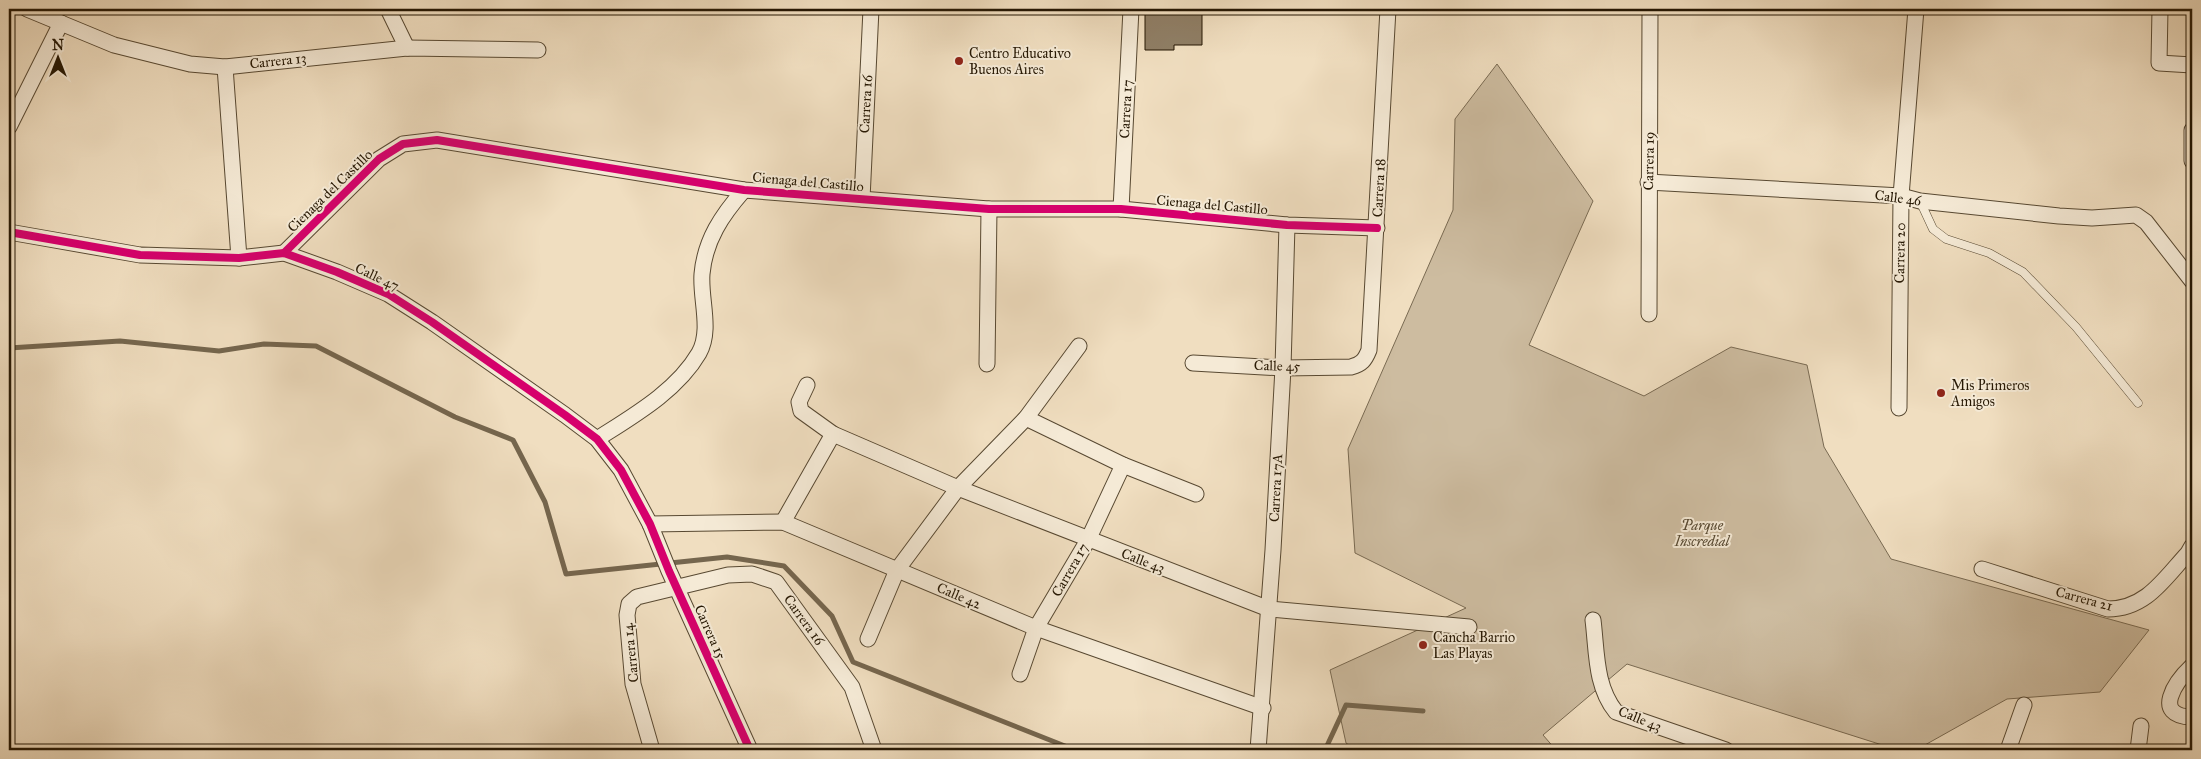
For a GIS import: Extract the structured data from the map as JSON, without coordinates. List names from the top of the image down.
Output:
{
  "streets": {
    "street": [
      "Carrera 13",
      "Carrera 16",
      "Carrera 17",
      "Carrera 19",
      "Cienaga del Castillo",
      "Carrera 18",
      "Calle 46",
      "Carrera 20",
      "Calle 47",
      "Calle 45",
      "Carrera 17A",
      "Calle 43",
      "Calle 42",
      "Carrera 21",
      "Carrera 15",
      "Carrera 14"
    ]
  },
  "crossings": [
    ["Carrera 16", "Cienaga del Castillo"],
    ["Carrera 16", "Carrera 15"],
    ["Carrera 16", "Carrera 14"],
    ["Carrera 17", "Cienaga del Castillo"],
    ["Carrera 17", "Calle 43"],
    ["Carrera 17", "Calle 42"],
    ["Carrera 19", "Calle 46"],
    ["Cienaga del Castillo", "Carrera 18"],
    ["Cienaga del Castillo", "Calle 47"],
    ["Cienaga del Castillo", "Carrera 17A"],
    ["Carrera 18", "Calle 45"],
    ["Calle 46", "Carrera 20"],
    ["Calle 47", "Calle 42"],
    ["Calle 47", "Carrera 15"],
    ["Calle 45", "Carrera 17A"],
    ["Carrera 17A", "Calle 43"],
    ["Carrera 17A", "Calle 42"],
    ["Calle 42", "Carrera 15"],
    ["Carrera 15", "Carrera 14"]
  ],
  "parks": ["Parque Inscredial"],
  "places": ["Centro Educativo Buenos Aires", "Mis Primeros Amigos", "Cancha Barrio Las Playas"],
  "north": "top"
}
